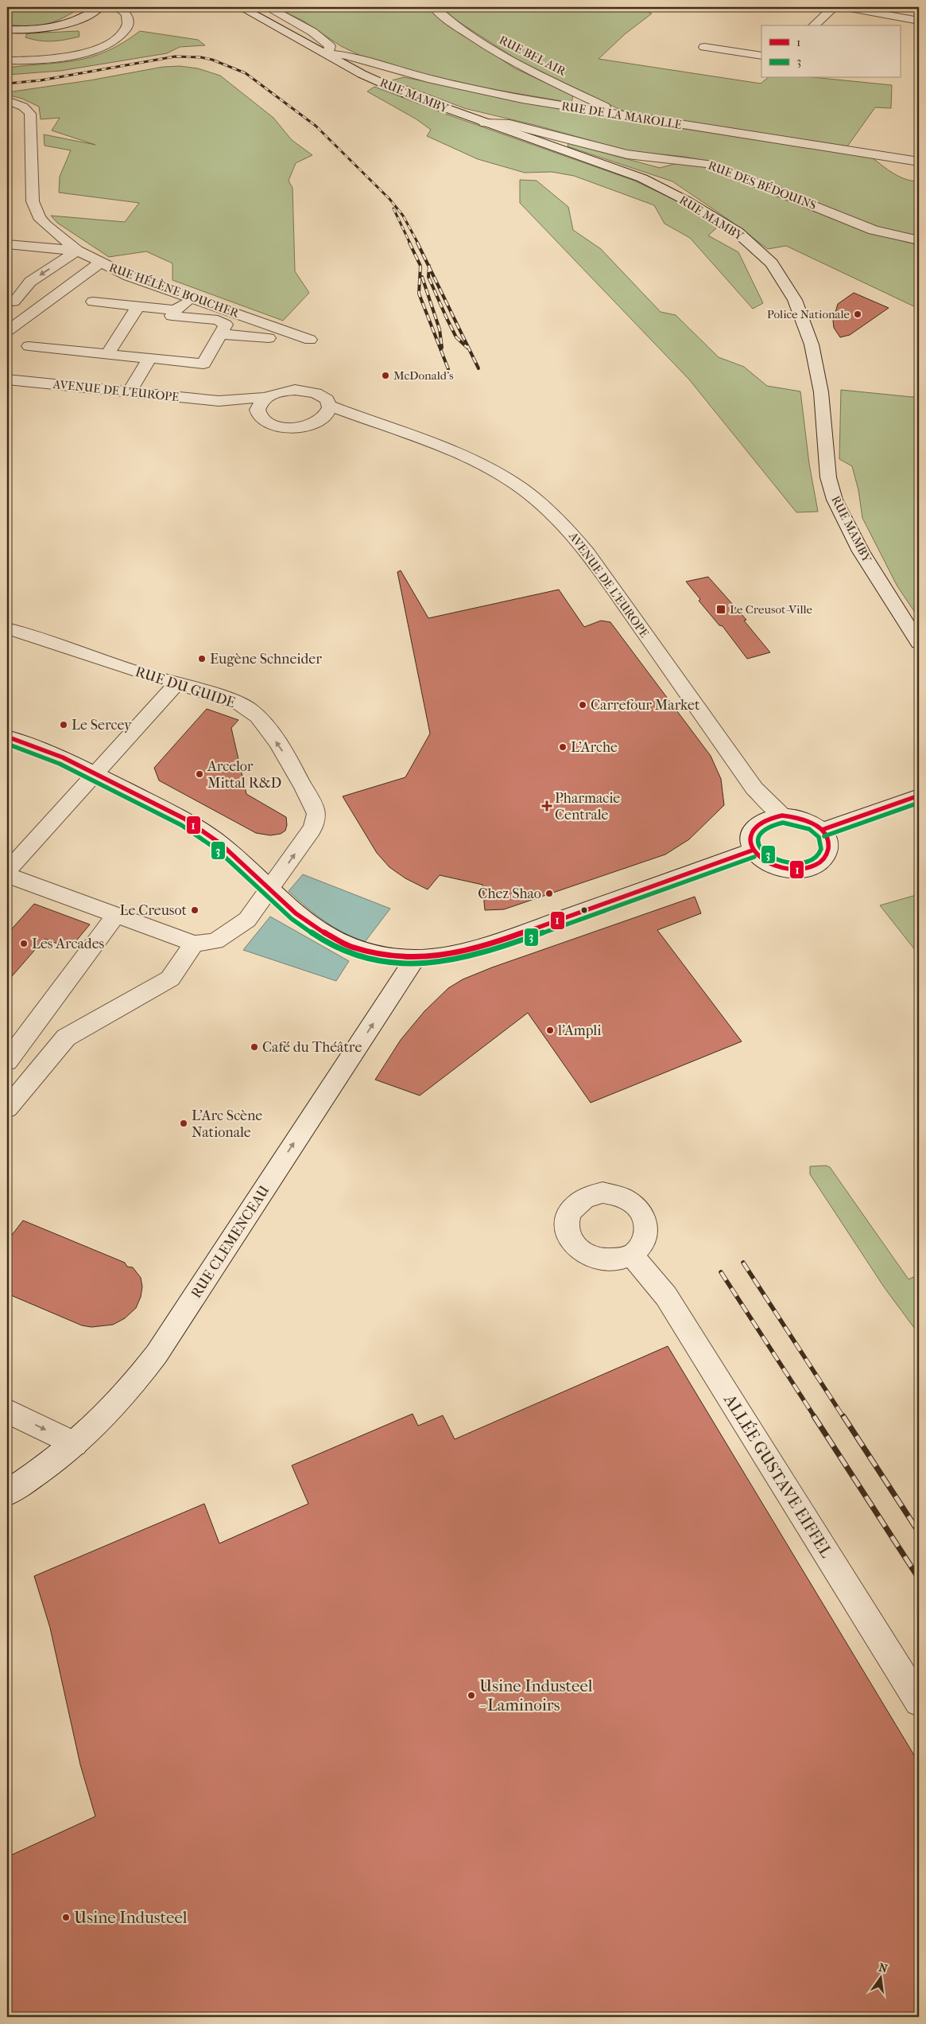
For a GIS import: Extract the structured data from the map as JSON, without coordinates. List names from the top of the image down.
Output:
{
  "streets": {
    "street": [
      "RUE BEL AIR",
      "RUE MAMBY",
      "RUE DE LA MAROLLE",
      "RUE DES BÉDOUINS",
      "RUE HÉLÈNE BOUCHER",
      "AVENUE DE L'EUROPE",
      "RUE DU GUIDE",
      "RUE CLEMENCEAU",
      "ALLÉE GUSTAVE EIFFEL"
    ]
  },
  "crossings": [
    ["RUE BEL AIR", "RUE DE LA MAROLLE"],
    ["RUE MAMBY", "RUE DE LA MAROLLE"],
    ["RUE MAMBY", "RUE DES BÉDOUINS"]
  ],
  "one_way": ["RUE CLEMENCEAU"],
  "places": {
    "other": [
      "Police Nationale",
      "McDonald's",
      "Eugène Schneider",
      "Carrefour Market",
      "Le Sercey",
      "L'Arche",
      "Arcelor Mittal R&D",
      "Chez Shao",
      "Le Creusot",
      "Les Arcades",
      "l'Ampli",
      "Café du Théâtre",
      "L'Arc Scène Nationale",
      "Usine Industeel - Laminoirs",
      "Usine Industeel"
    ],
    "transit": ["Le Creusot-Ville"],
    "health": ["Pharmacie Centrale"]
  },
  "lines": ["transit line 1", "transit line 3"],
  "legend": ["1", "3"],
  "north": "top"
}
